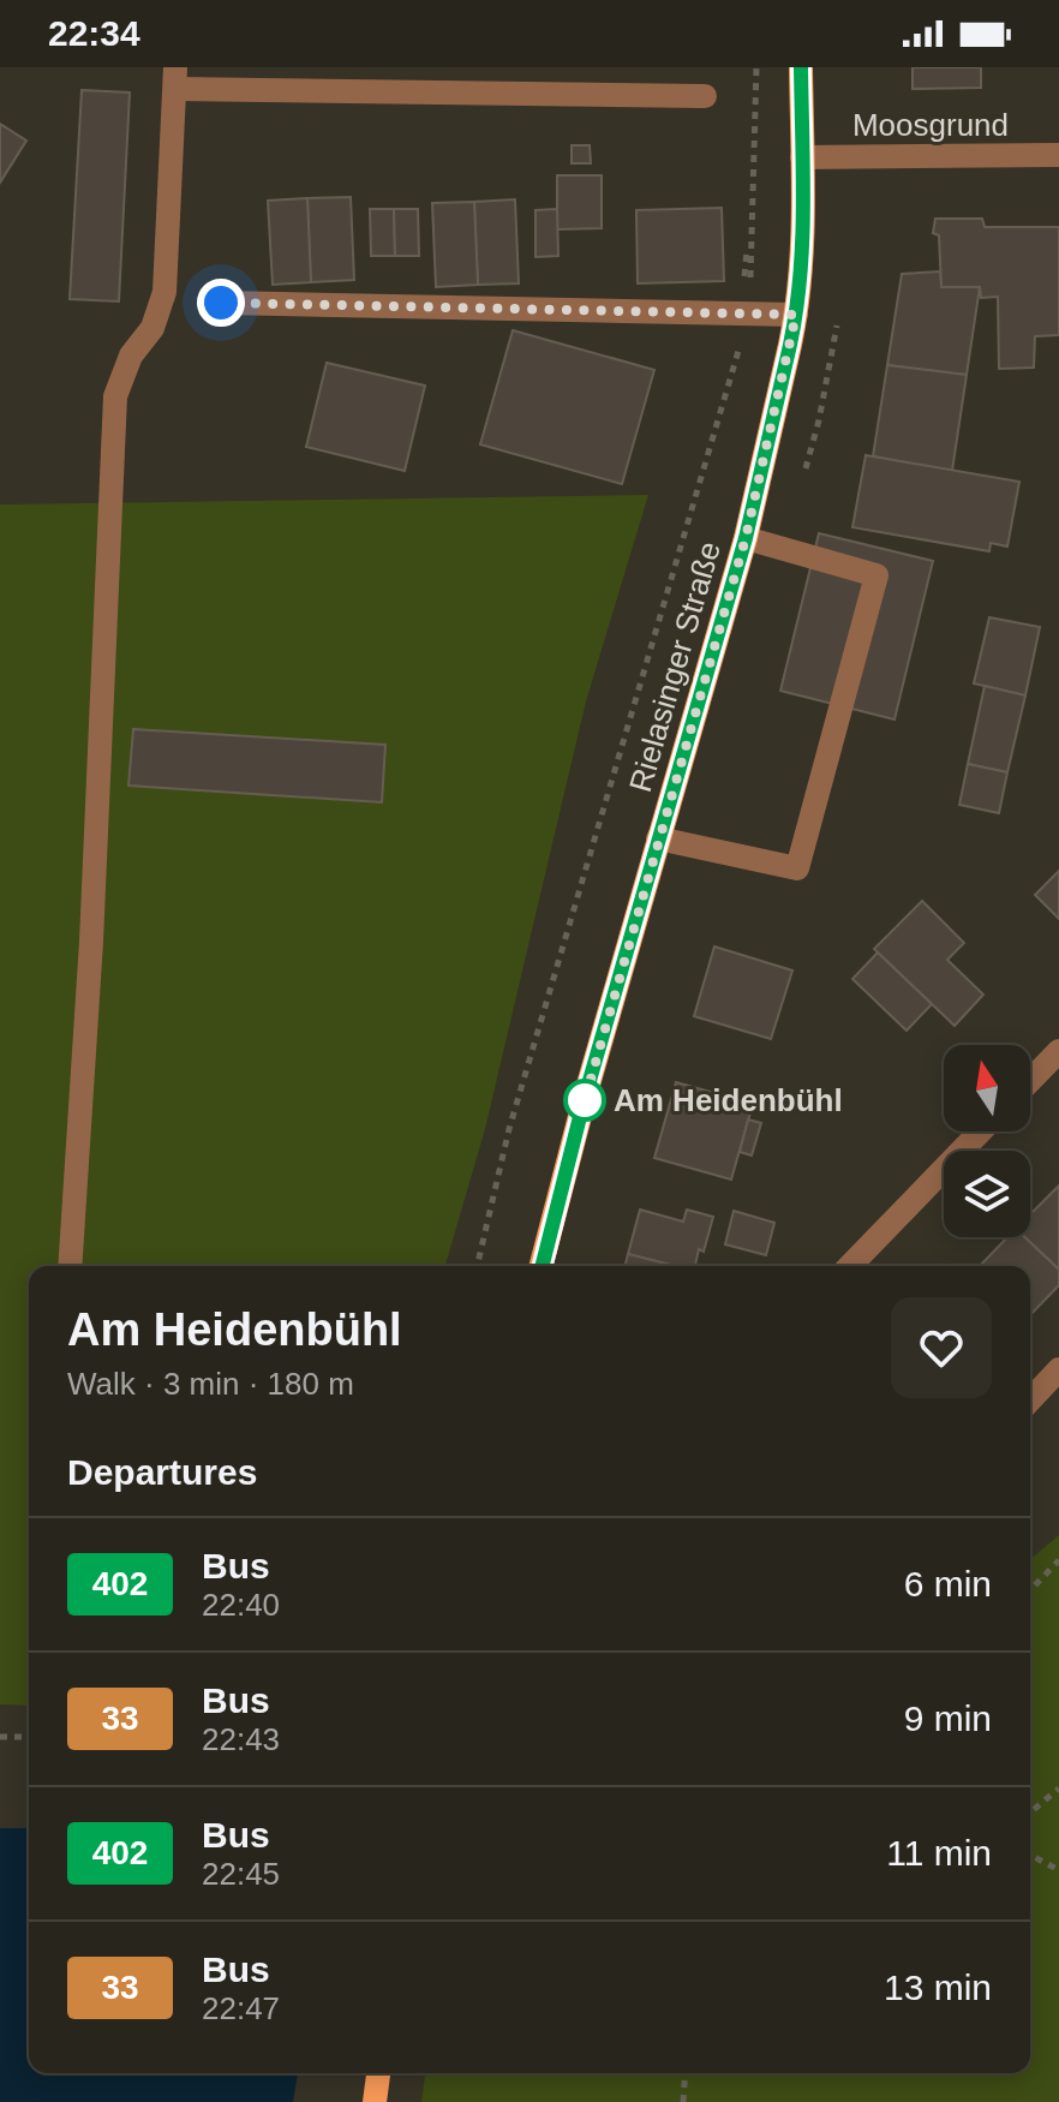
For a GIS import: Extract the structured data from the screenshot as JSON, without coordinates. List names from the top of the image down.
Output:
{
  "streets": {
    "main road": ["Rielasinger Straße"],
    "street": ["Moosgrund"]
  },
  "crossings": [
    ["Moosgrund", "Rielasinger Straße"]
  ],
  "places": ["Am Heidenbühl"],
  "lines": ["bus line 402"],
  "north": "top",
  "page": {
    "status": "22:34",
    "heading": [
      ["Am Heidenbühl", "Walk · 3 min · 180 m"],
      "Departures"
    ],
    "list": [
      {
        "mark": "402",
        "name": "Bus",
        "note": "22:40",
        "value": "6 min"
      },
      {
        "mark": "33",
        "name": "Bus",
        "note": "22:43",
        "value": "9 min"
      },
      {
        "mark": "402",
        "name": "Bus",
        "note": "22:45",
        "value": "11 min"
      },
      {
        "mark": "33",
        "name": "Bus",
        "note": "22:47",
        "value": "13 min"
      }
    ]
  }
}
